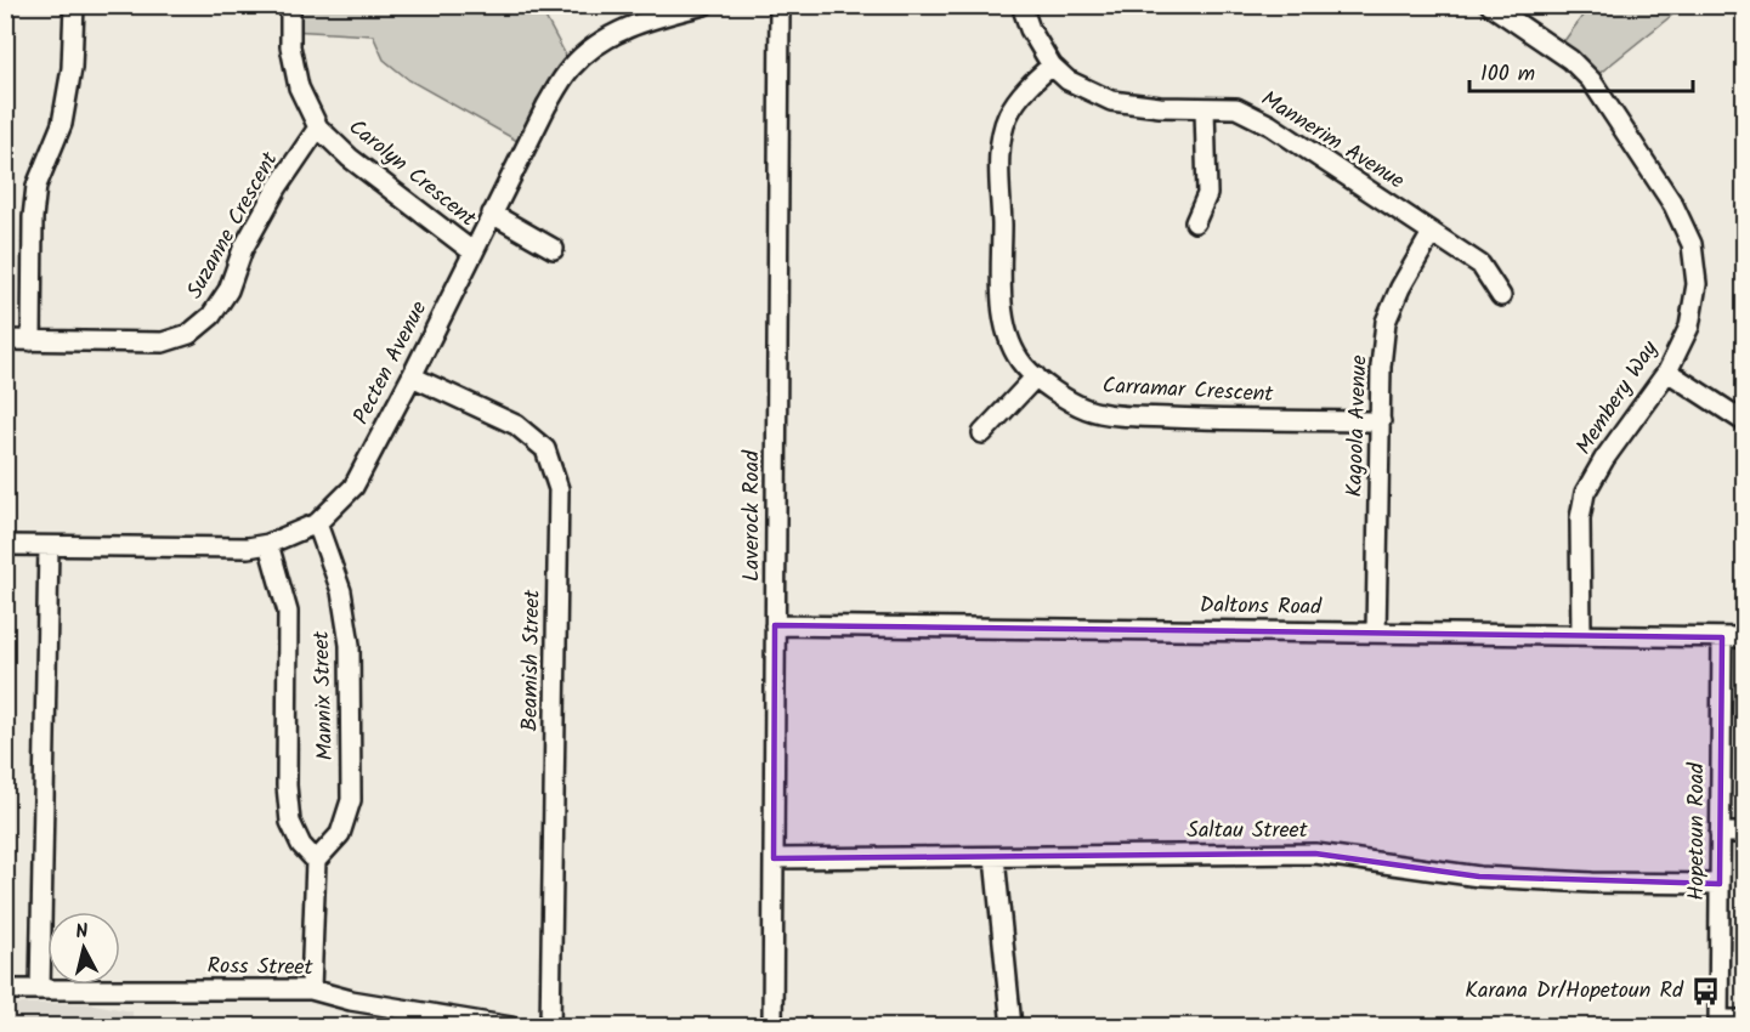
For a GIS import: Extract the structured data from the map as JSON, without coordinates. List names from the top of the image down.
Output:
{
  "streets": {
    "street": [
      "Mannerim Avenue",
      "Carolyn Crescent",
      "Suzanne Crescent",
      "Pecten Avenue",
      "Carramar Crescent",
      "Membery Way",
      "Kagoola Avenue",
      "Laverock Road",
      "Daltons Road",
      "Beamish Street",
      "Mannix Street",
      "Saltau Street",
      "Hopetoun Road",
      "Ross Street"
    ]
  },
  "crossings": [
    ["Mannerim Avenue", "Carramar Crescent"],
    ["Mannerim Avenue", "Kagoola Avenue"],
    ["Carolyn Crescent", "Suzanne Crescent"],
    ["Carolyn Crescent", "Pecten Avenue"],
    ["Pecten Avenue", "Beamish Street"],
    ["Pecten Avenue", "Mannix Street"],
    ["Carramar Crescent", "Kagoola Avenue"],
    ["Membery Way", "Daltons Road"],
    ["Kagoola Avenue", "Daltons Road"],
    ["Laverock Road", "Daltons Road"],
    ["Laverock Road", "Saltau Street"],
    ["Daltons Road", "Hopetoun Road"],
    ["Saltau Street", "Hopetoun Road"]
  ],
  "places": {
    "bus stop": ["Karana Dr/Hopetoun Rd"]
  },
  "scale_bar": "100 m",
  "north": "top"
}
